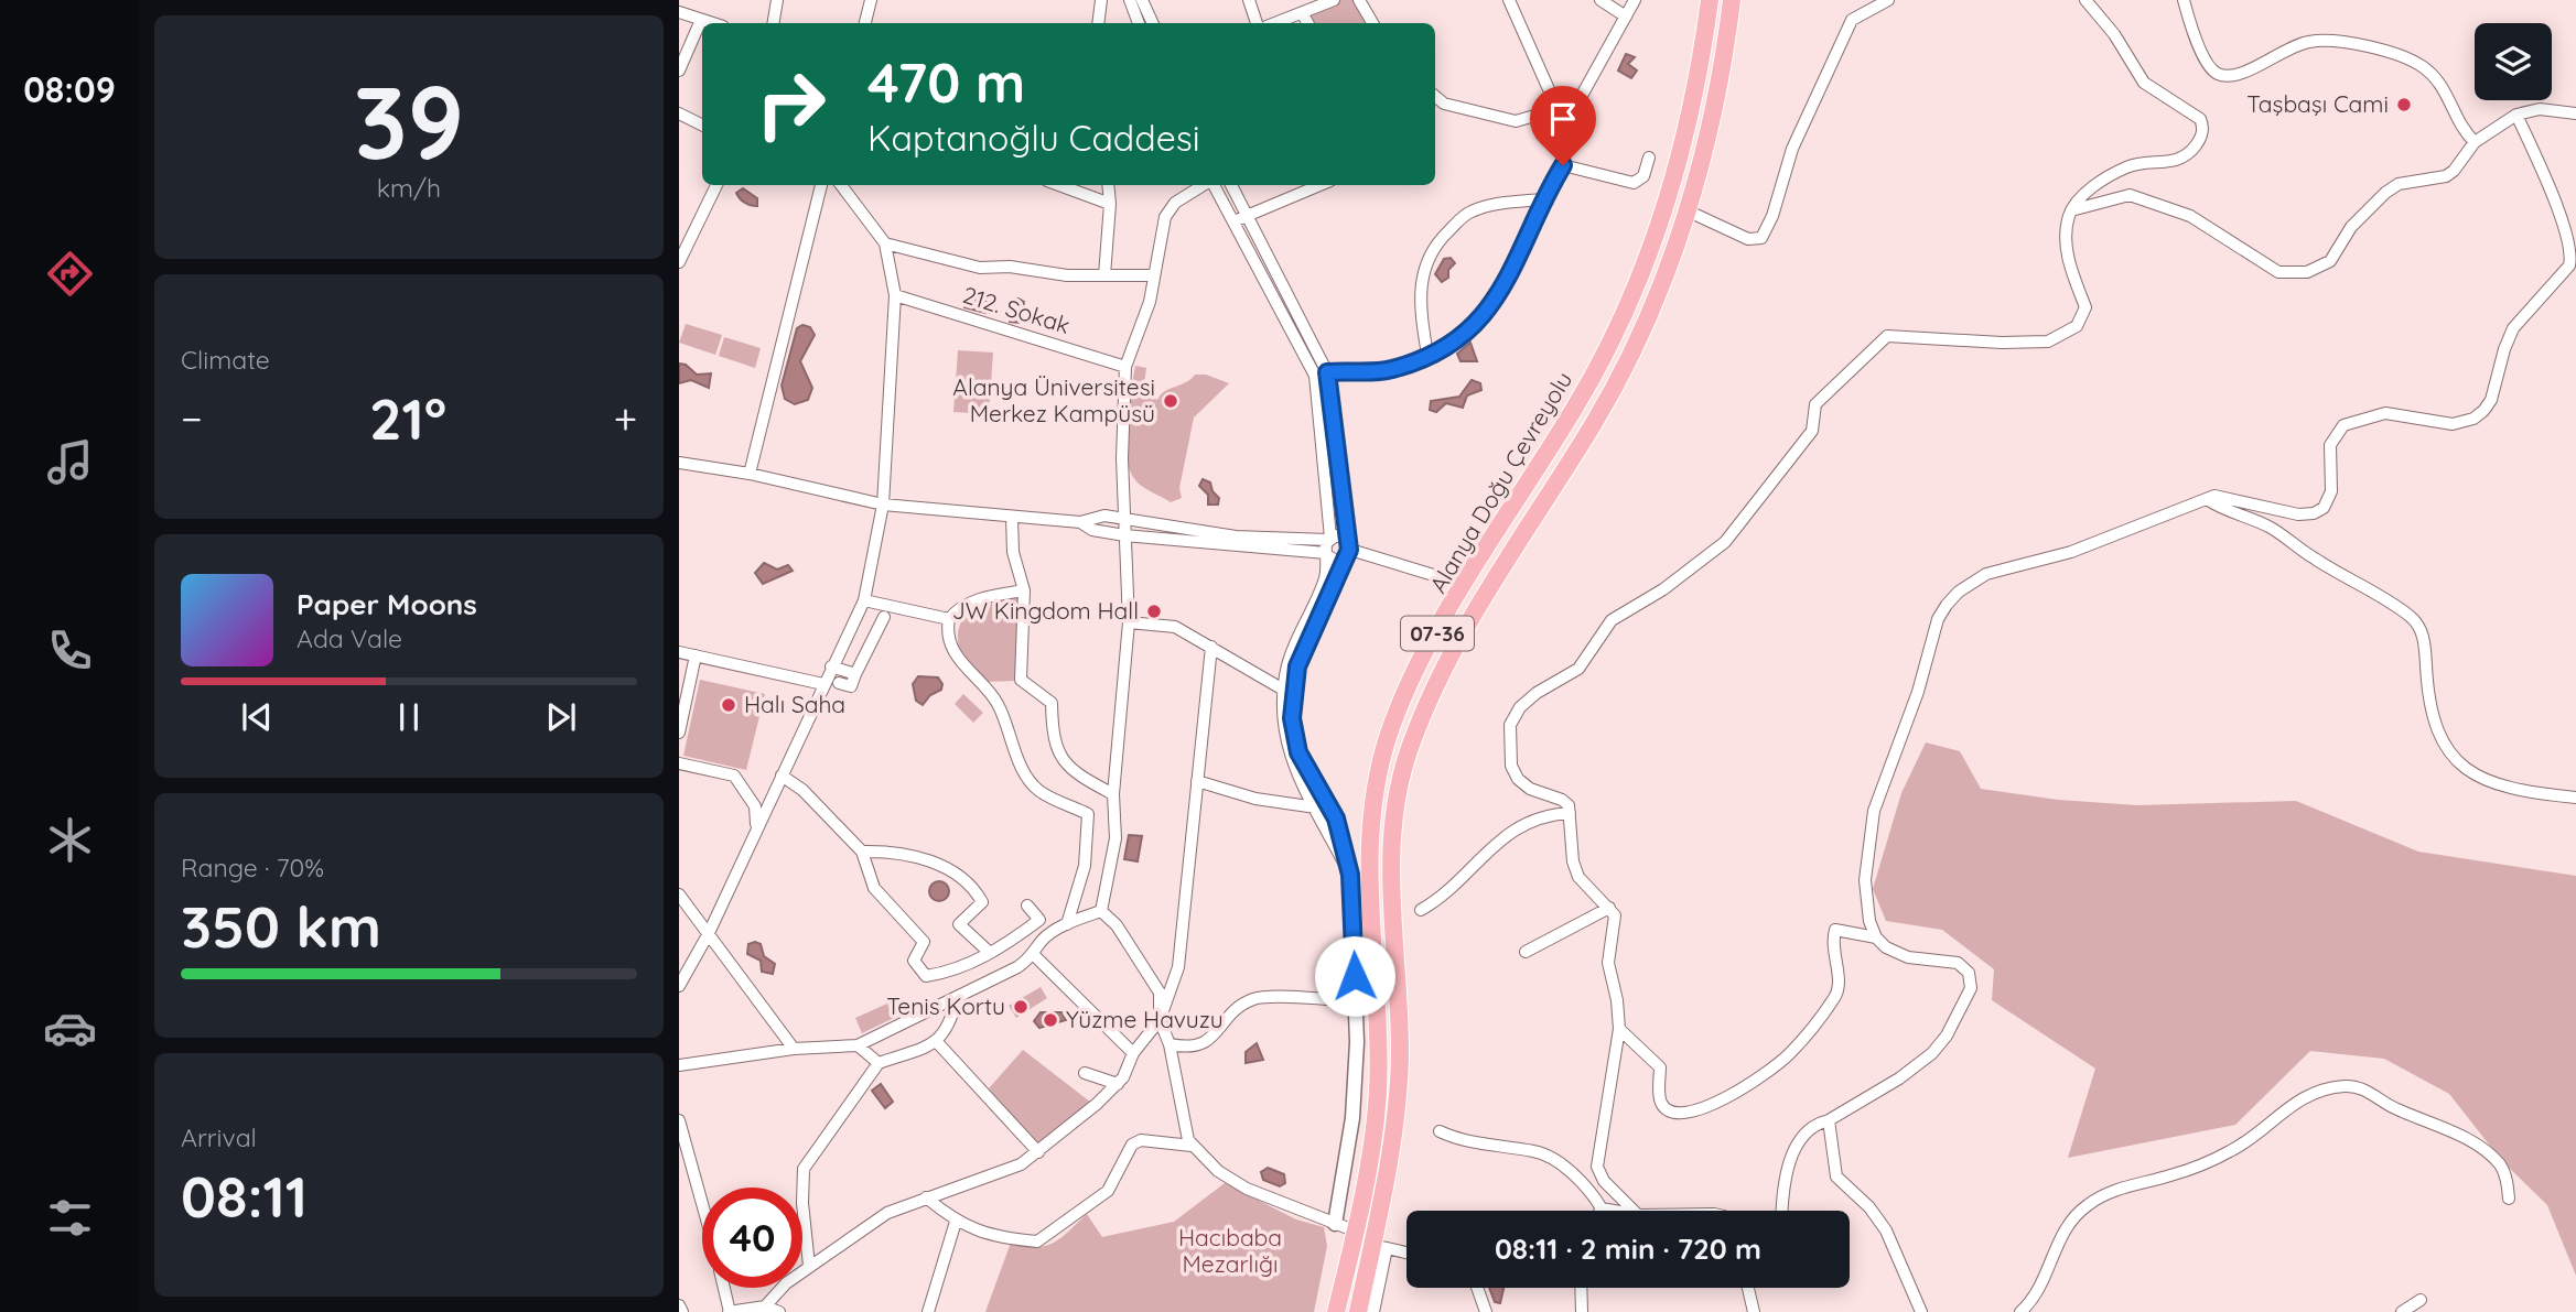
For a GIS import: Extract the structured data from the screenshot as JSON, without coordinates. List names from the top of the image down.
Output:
{
  "streets": {
    "highway": ["Alanya Doğu Çevreyolu", "07-36"],
    "street": ["212. Sokak"]
  },
  "parks": ["Hacıbaba Mezarlığı"],
  "places": [
    "Taşbaşı Cami",
    "Alanya Üniversitesi Merkez Kampüsü",
    "JW Kingdom Hall",
    "Halı Saha",
    "Tenis Kortu",
    "Yüzme Havuzu"
  ],
  "page": {
    "tabs": "08:09",
    "tile": [
      ["39", "km/h"],
      "Climate",
      ["Range · 70%", "350 km"],
      ["Arrival", "08:11"]
    ],
    "turn": ["470 m", "Kaptanoğlu Caddesi"],
    "heat": ["−", "21°", "+"],
    "song": ["Paper Moons", "Ada Vale"],
    "limit": "40",
    "trip": "08:11 · 2 min · 720 m"
  }
}
